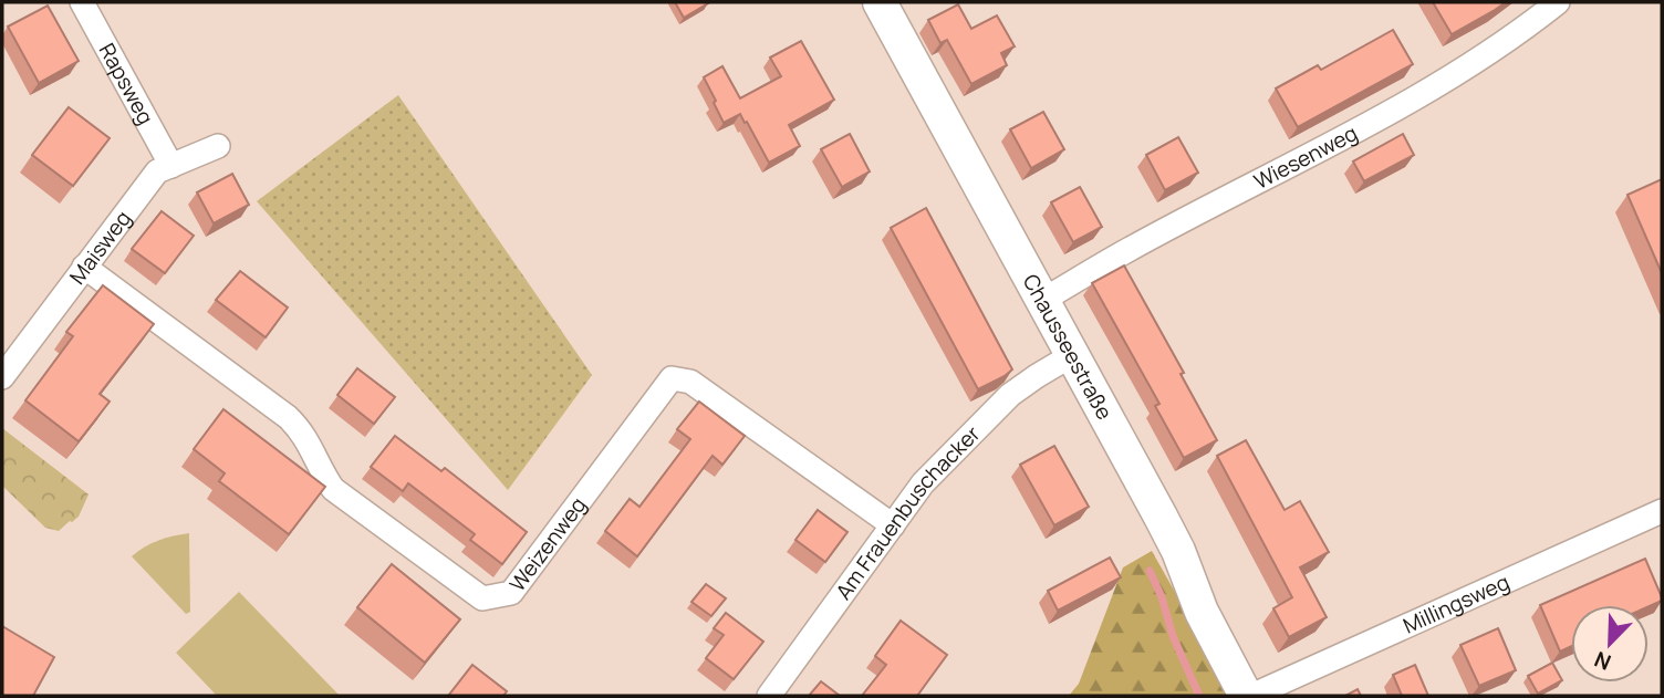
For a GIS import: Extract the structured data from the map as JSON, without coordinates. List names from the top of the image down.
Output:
{
  "streets": {
    "street": [
      "Rapsweg",
      "Wiesenweg",
      "Maisweg",
      "Chausseestraße",
      "Am Frauenbuschacker",
      "Weizenweg",
      "Millingsweg"
    ]
  },
  "crossings": [
    ["Rapsweg", "Maisweg"],
    ["Wiesenweg", "Chausseestraße"],
    ["Maisweg", "Weizenweg"],
    ["Chausseestraße", "Am Frauenbuschacker"],
    ["Chausseestraße", "Millingsweg"],
    ["Am Frauenbuschacker", "Weizenweg"]
  ],
  "north": "bottom left"
}
